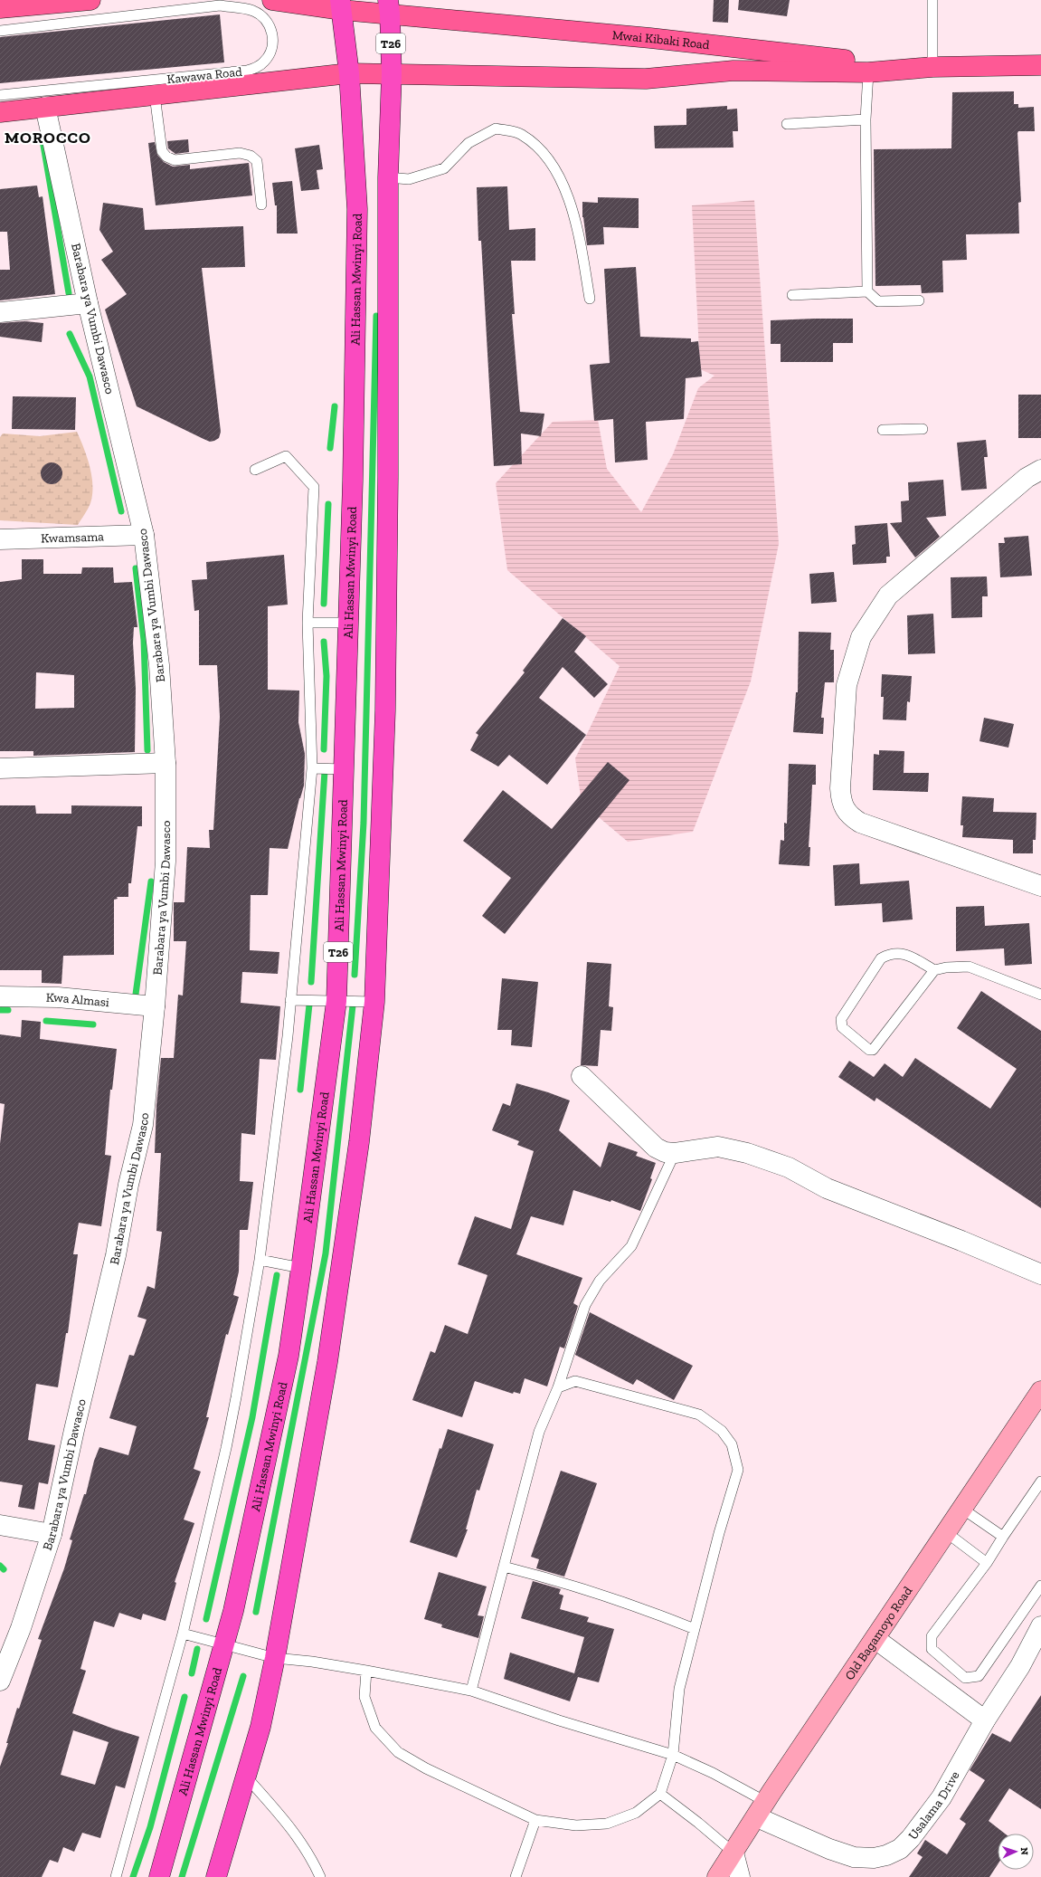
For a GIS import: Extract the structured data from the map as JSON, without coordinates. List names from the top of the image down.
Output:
{
  "streets": {
    "highway": ["T26", "Ali Hassan Mwinyi Road"],
    "main road": ["Mwai Kibaki Road", "Kawawa Road"],
    "street": [
      "Barabara ya Vumbi Dawasco",
      "Kwamsama",
      "Kwa Almasi",
      "Old Bagamoyo Road",
      "Usalama Drive"
    ]
  },
  "crossings": [
    ["Mwai Kibaki Road", "T26"],
    ["Mwai Kibaki Road", "Kawawa Road"],
    ["T26", "Kawawa Road"],
    ["Kawawa Road", "Ali Hassan Mwinyi Road"],
    ["Kawawa Road", "Barabara ya Vumbi Dawasco"],
    ["Barabara ya Vumbi Dawasco", "Kwamsama"],
    ["Barabara ya Vumbi Dawasco", "Kwa Almasi"],
    ["Old Bagamoyo Road", "Usalama Drive"]
  ],
  "districts": ["MOROCCO"],
  "north": "right"
}
